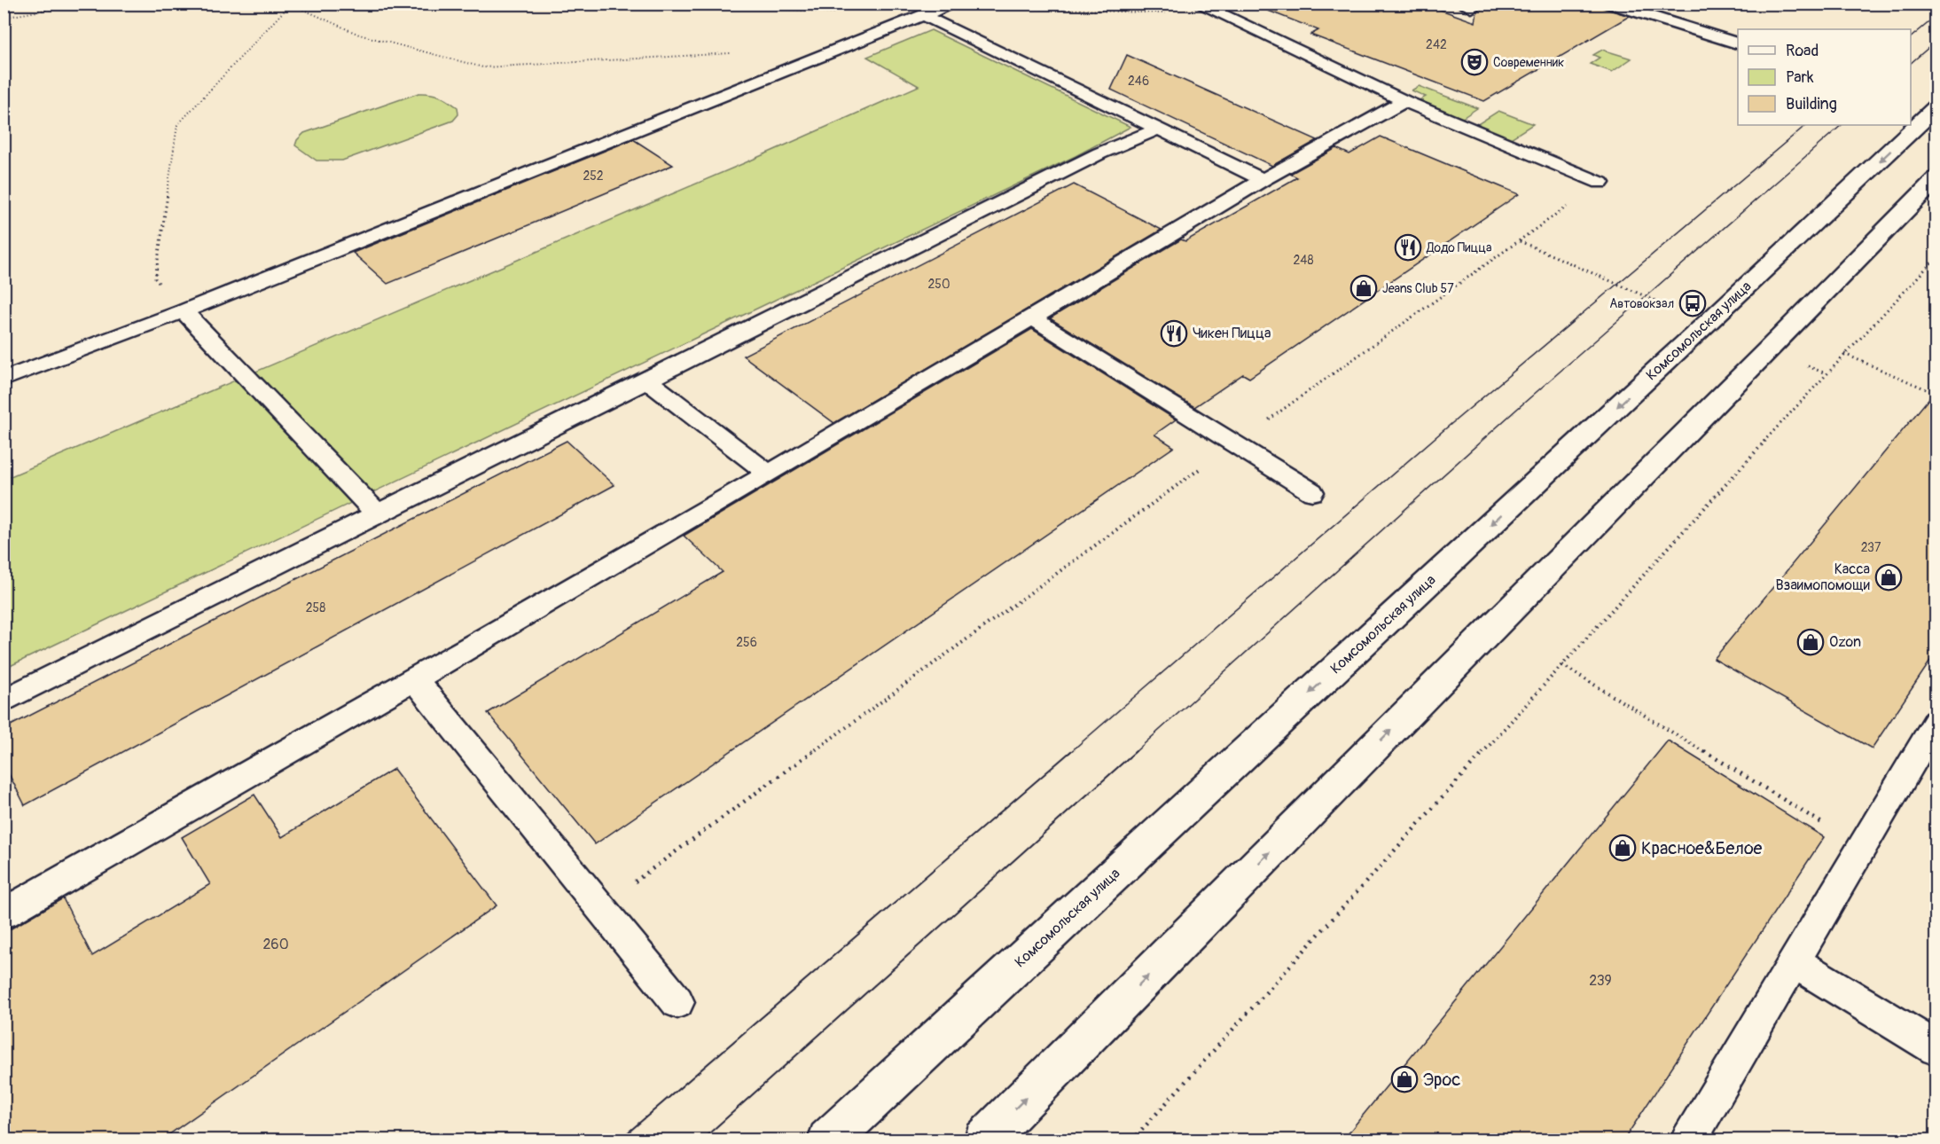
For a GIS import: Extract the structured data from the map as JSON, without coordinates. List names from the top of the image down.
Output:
{
  "streets": {
    "main road": ["Комсомольская улица"]
  },
  "places": {
    "theatre": ["Современник"],
    "restaurant": ["Додо Пицца", "Чикен Пицца"],
    "shop": [
      "Jeans Club 57",
      "Касса Взаимопомощи",
      "Ozon",
      "Красное&Белое",
      "Эрос"
    ],
    "bus stop": ["Автовокзал"]
  },
  "house_numbers": [
    "242",
    "246",
    "252",
    "248",
    "250",
    "237",
    "258",
    "256",
    "260",
    "239"
  ],
  "legend": ["Road", "Park", "Building"]
}
